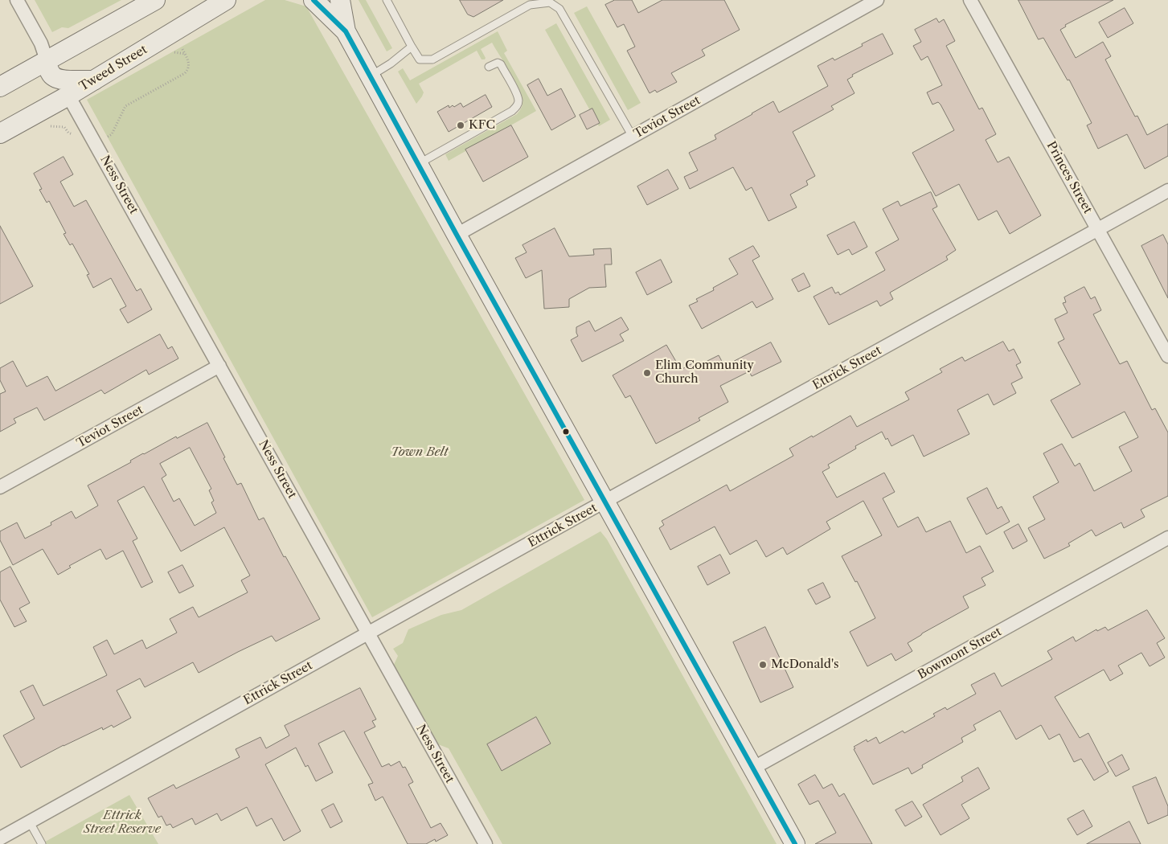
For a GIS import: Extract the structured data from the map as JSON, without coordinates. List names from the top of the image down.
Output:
{
  "streets": {
    "main road": ["Tweed Street"],
    "street": [
      "Teviot Street",
      "Princes Street",
      "Ness Street",
      "Ettrick Street",
      "Bowmont Street"
    ]
  },
  "crossings": [
    ["Tweed Street", "Ness Street"],
    ["Teviot Street", "Ness Street"],
    ["Princes Street", "Ettrick Street"],
    ["Ness Street", "Ettrick Street"]
  ],
  "parks": ["Town Belt", "Ettrick Street Reserve"],
  "places": ["KFC", "Elim Community Church", "McDonald's"]
}
